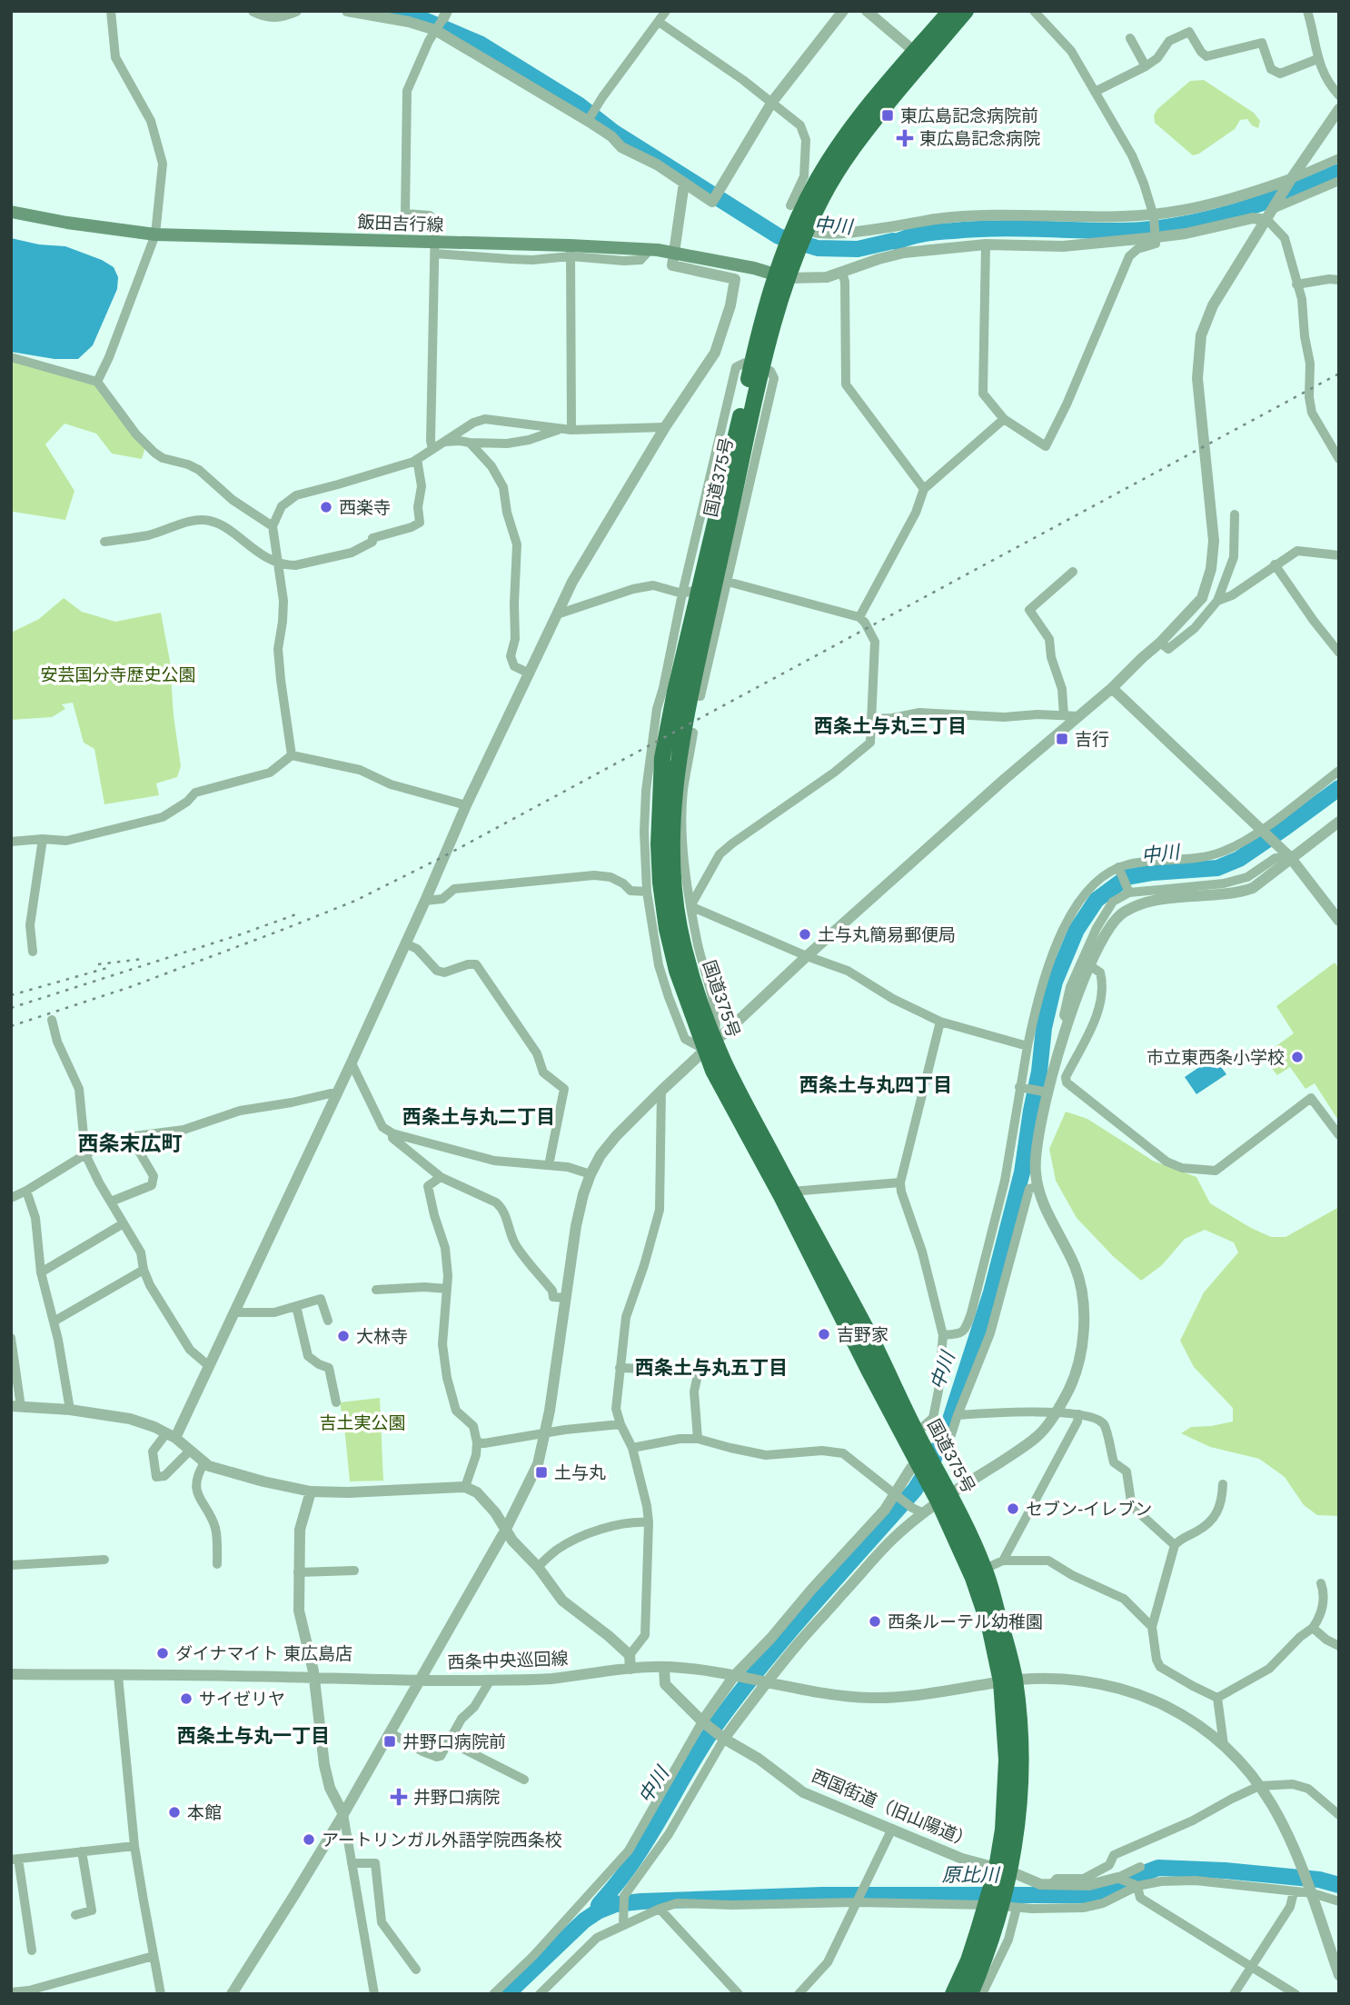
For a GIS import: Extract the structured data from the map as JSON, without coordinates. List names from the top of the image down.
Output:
{
  "streets": {
    "highway": ["国道375号"],
    "main road": ["飯田吉行線"],
    "street": ["西条中央巡回線", "西国街道（旧山陽道）"]
  },
  "crossings": [
    ["飯田吉行線", "国道375号"],
    ["国道375号", "西条中央巡回線"],
    ["国道375号", "西国街道（旧山陽道）"],
    ["西条中央巡回線", "西国街道（旧山陽道）"]
  ],
  "districts": [
    "西条土与丸三丁目",
    "西条土与丸四丁目",
    "西条土与丸二丁目",
    "西条末広町",
    "西条土与丸五丁目",
    "西条土与丸一丁目"
  ],
  "water": ["中川", "原比川"],
  "parks": ["安芸国分寺歴史公園", "吉土実公園"],
  "places": {
    "transit": [
      "東広島記念病院前",
      "吉行",
      "土与丸",
      "井野口病院前"
    ],
    "health": ["東広島記念病院", "井野口病院"],
    "other": [
      "西楽寺",
      "土与丸簡易郵便局",
      "市立東西条小学校",
      "吉野家",
      "大林寺",
      "セブン-イレブン",
      "西条ルーテル幼稚園",
      "ダイナマイト 東広島店",
      "サイゼリヤ",
      "本館",
      "アートリンガル外語学院西条校"
    ]
  }
}
